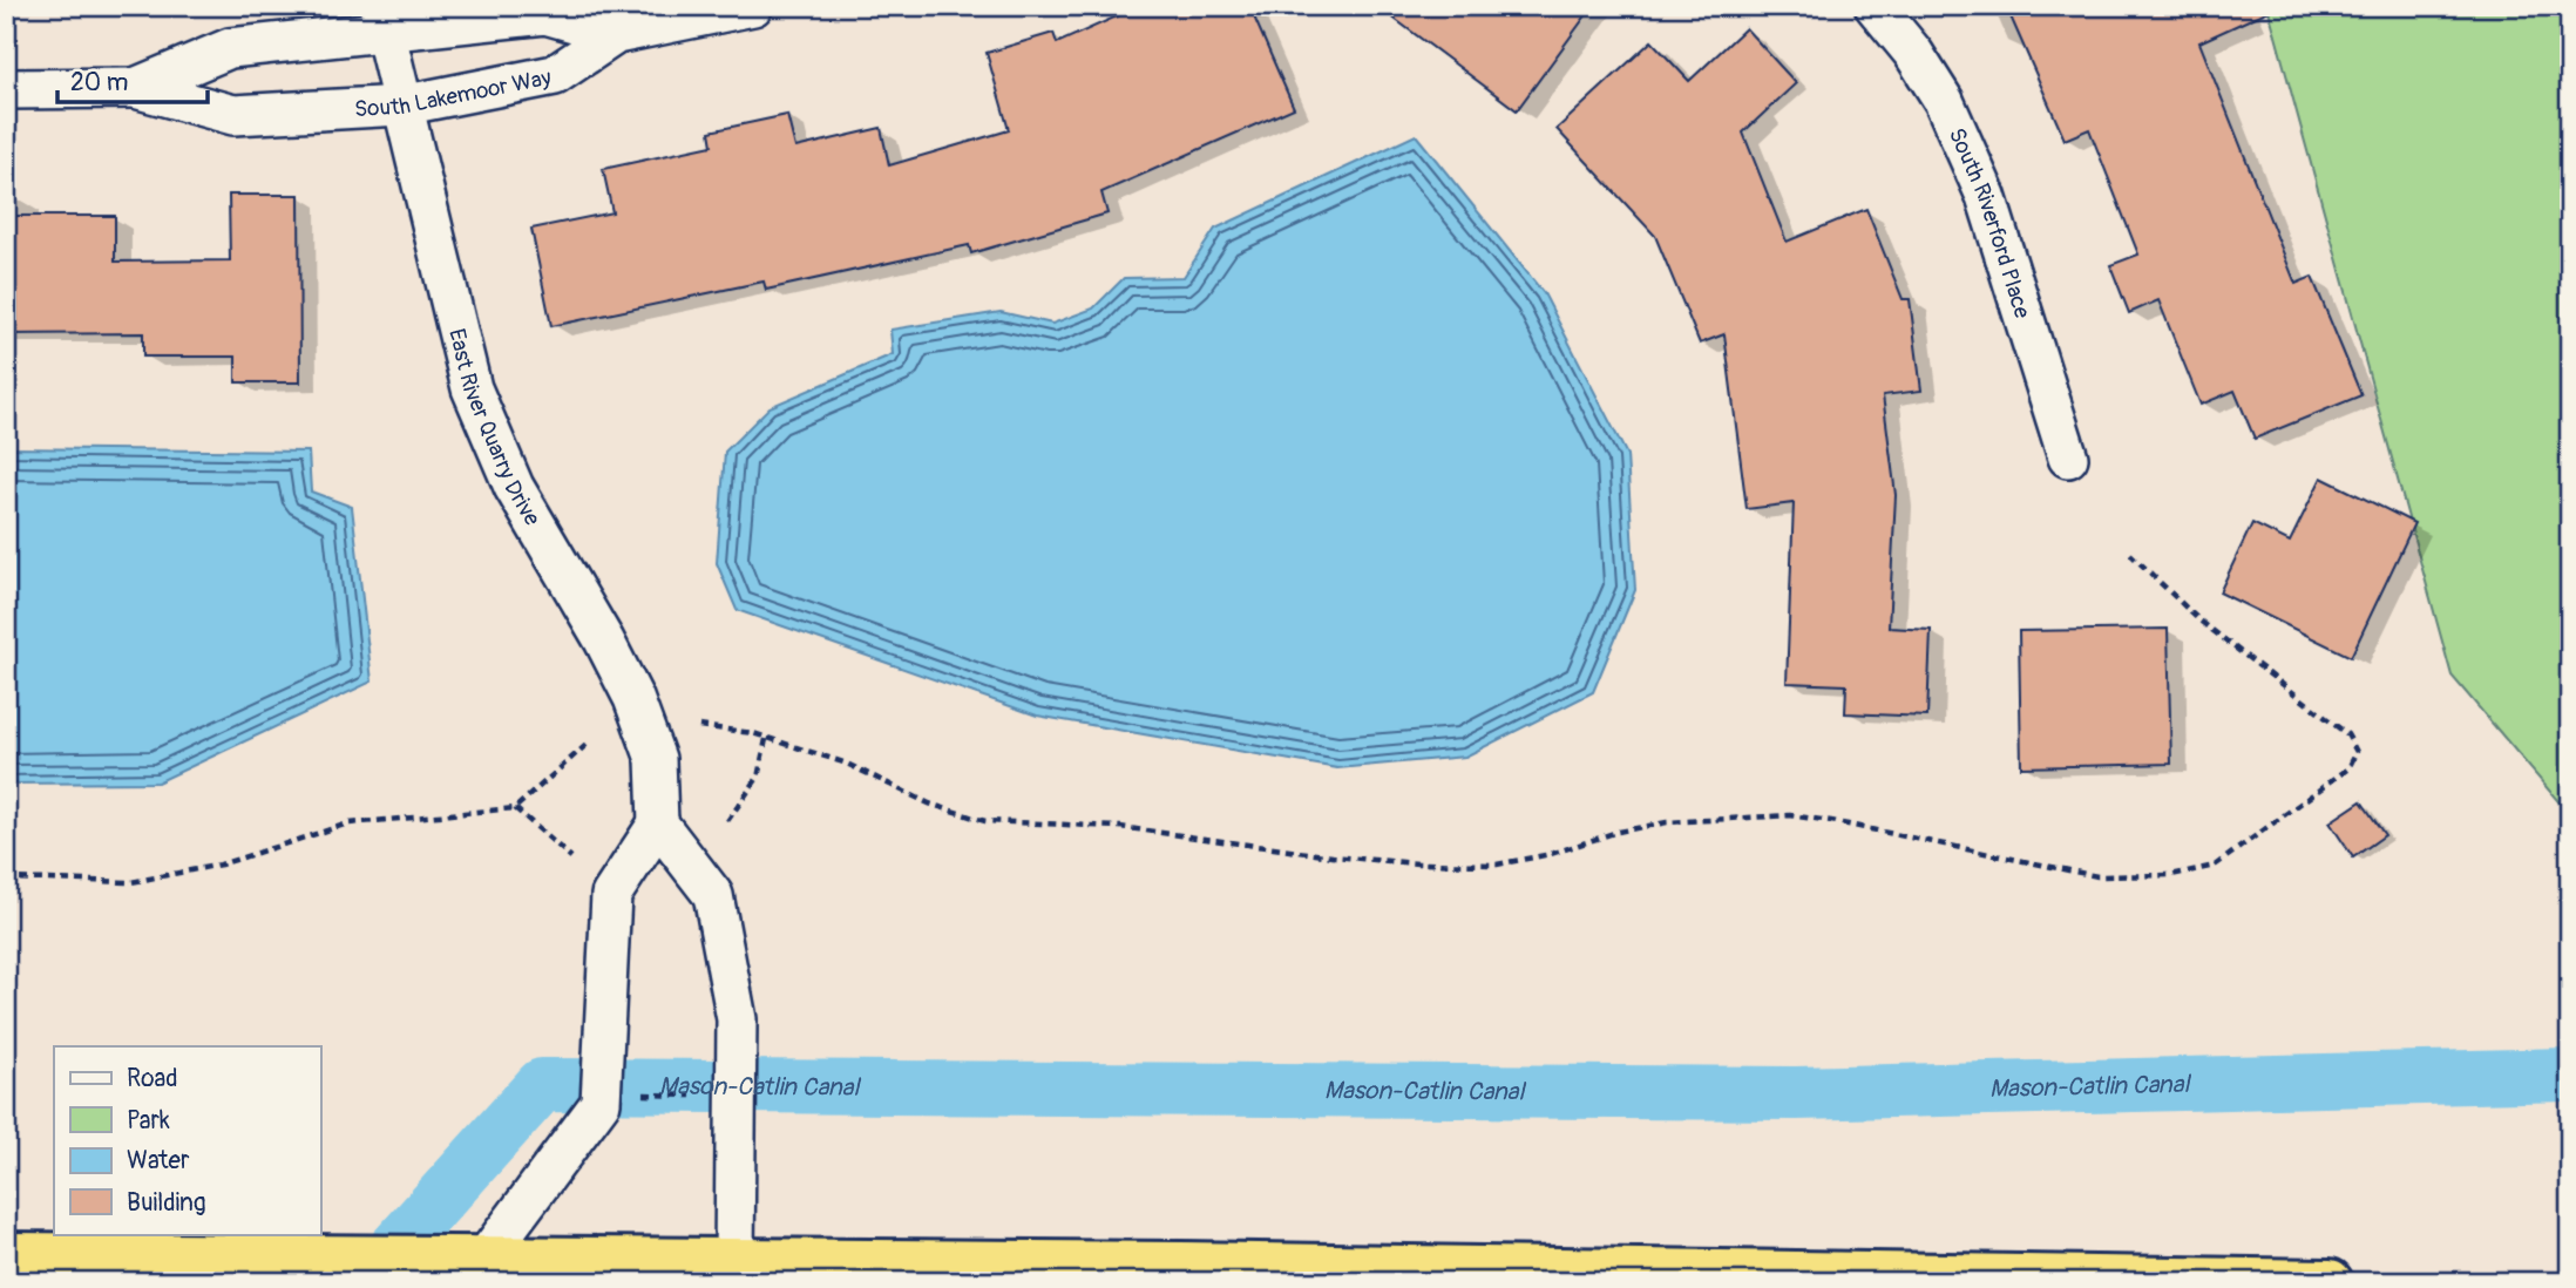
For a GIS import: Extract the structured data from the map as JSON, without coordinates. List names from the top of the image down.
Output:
{
  "streets": {
    "street": ["South Lakemoor Way", "South Riverford Place", "East River Quarry Drive"]
  },
  "crossings": [
    ["South Lakemoor Way", "East River Quarry Drive"]
  ],
  "water": ["Mason-Catlin Canal"],
  "legend": [
    "Road",
    "Park",
    "Water",
    "Building"
  ],
  "scale_bar": "20 m"
}
